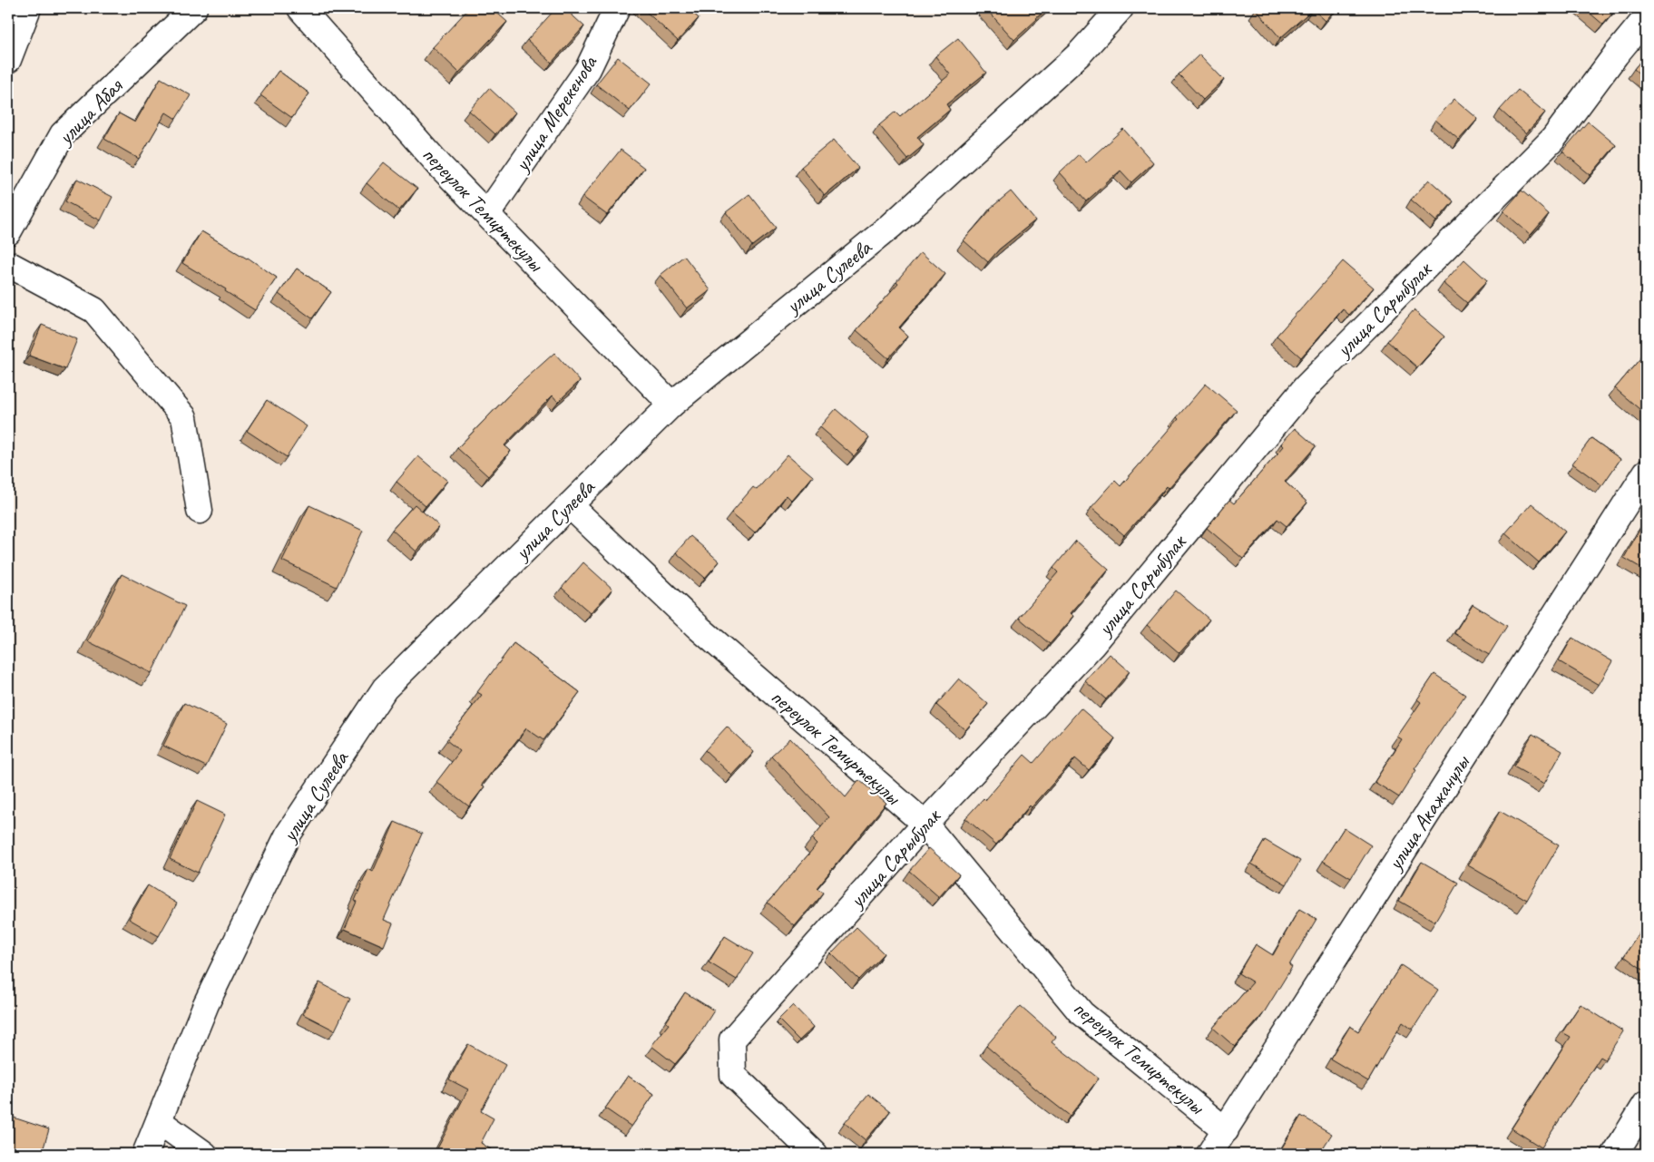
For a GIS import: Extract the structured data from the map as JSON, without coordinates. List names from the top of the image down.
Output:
{
  "streets": {
    "street": [
      "улица Абая",
      "улица Мерекенова",
      "переулок Темиртекулы",
      "улица Сулеева",
      "улица Сарыбулак",
      "улица Акажанулы"
    ]
  },
  "crossings": [
    ["улица Мерекенова", "переулок Темиртекулы"],
    ["переулок Темиртекулы", "улица Сулеева"],
    ["переулок Темиртекулы", "улица Сарыбулак"],
    ["переулок Темиртекулы", "улица Акажанулы"]
  ]
}
